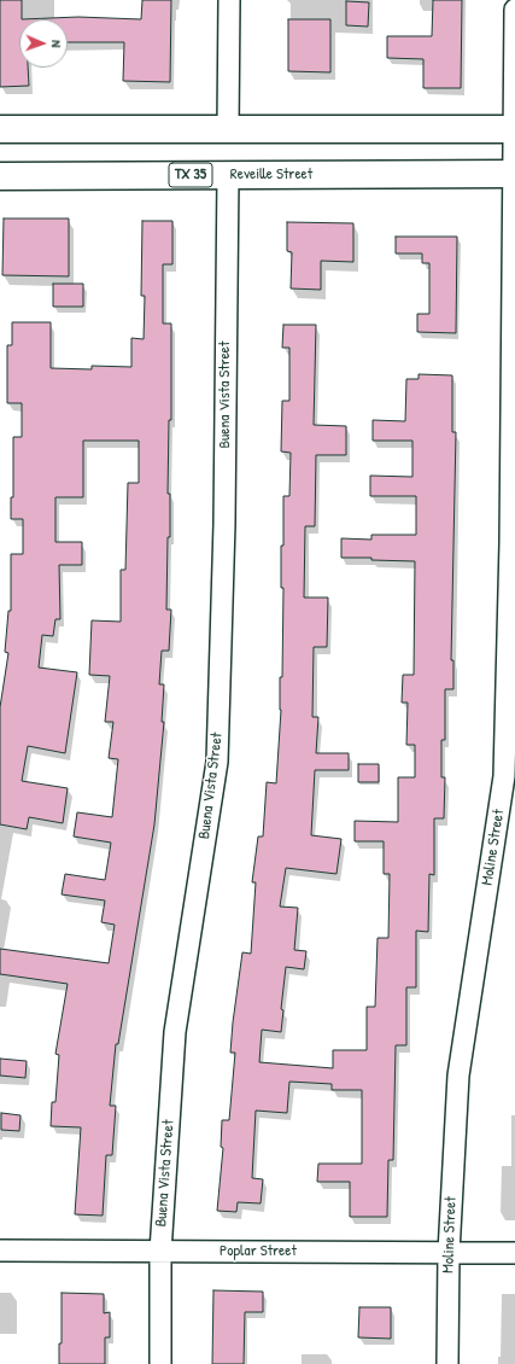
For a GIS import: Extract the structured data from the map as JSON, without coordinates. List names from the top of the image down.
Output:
{
  "streets": {
    "main road": ["TX 35", "Reveille Street"],
    "street": ["Buena Vista Street", "Moline Street", "Poplar Street"]
  },
  "crossings": [
    ["Reveille Street", "Buena Vista Street"],
    ["Reveille Street", "Moline Street"],
    ["Buena Vista Street", "Poplar Street"],
    ["Moline Street", "Poplar Street"]
  ],
  "north": "right"
}
